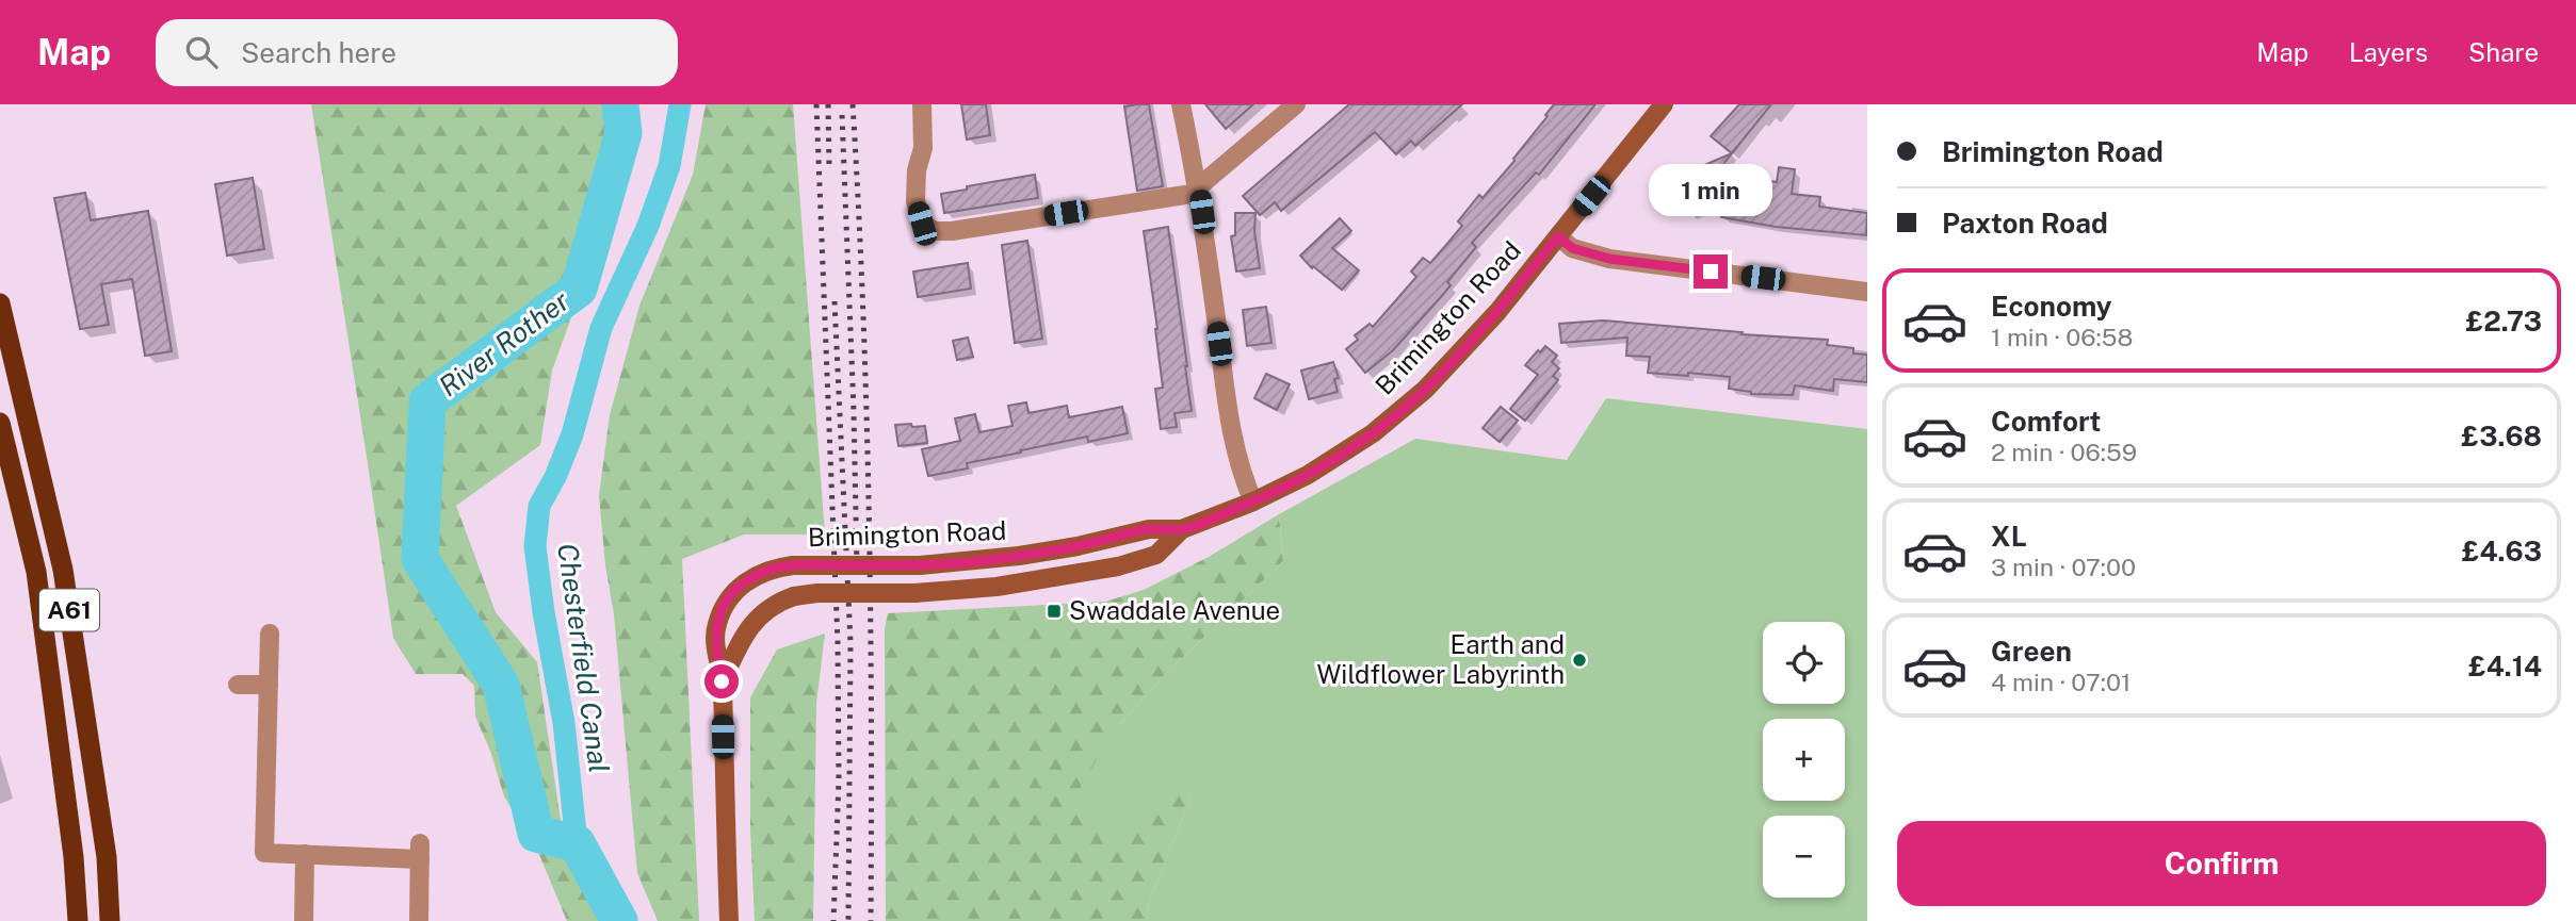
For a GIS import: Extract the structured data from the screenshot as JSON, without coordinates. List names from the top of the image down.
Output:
{
  "streets": {
    "highway": ["A61"],
    "main road": ["Brimington Road"]
  },
  "water": ["River Rother", "Chesterfield Canal"],
  "places": {
    "transit": ["Swaddale Avenue"],
    "other": ["Earth and Wildflower Labyrinth"]
  },
  "page": {
    "header": "Map",
    "search": "Search here",
    "nav": ["Map", "Layers", "Share"],
    "banner": ["Brimington Road", "Paxton Road"],
    "bubble": "1 min",
    "list": [
      {
        "name": "Economy",
        "note": "1 min · 06:58",
        "value": "£2.73"
      },
      {
        "name": "Comfort",
        "note": "2 min · 06:59",
        "value": "£3.68"
      },
      {
        "name": "XL",
        "note": "3 min · 07:00",
        "value": "£4.63"
      },
      {
        "name": "Green",
        "note": "4 min · 07:01",
        "value": "£4.14"
      }
    ],
    "map_buttons": ["+", "−"],
    "buttons": "Confirm"
  }
}
